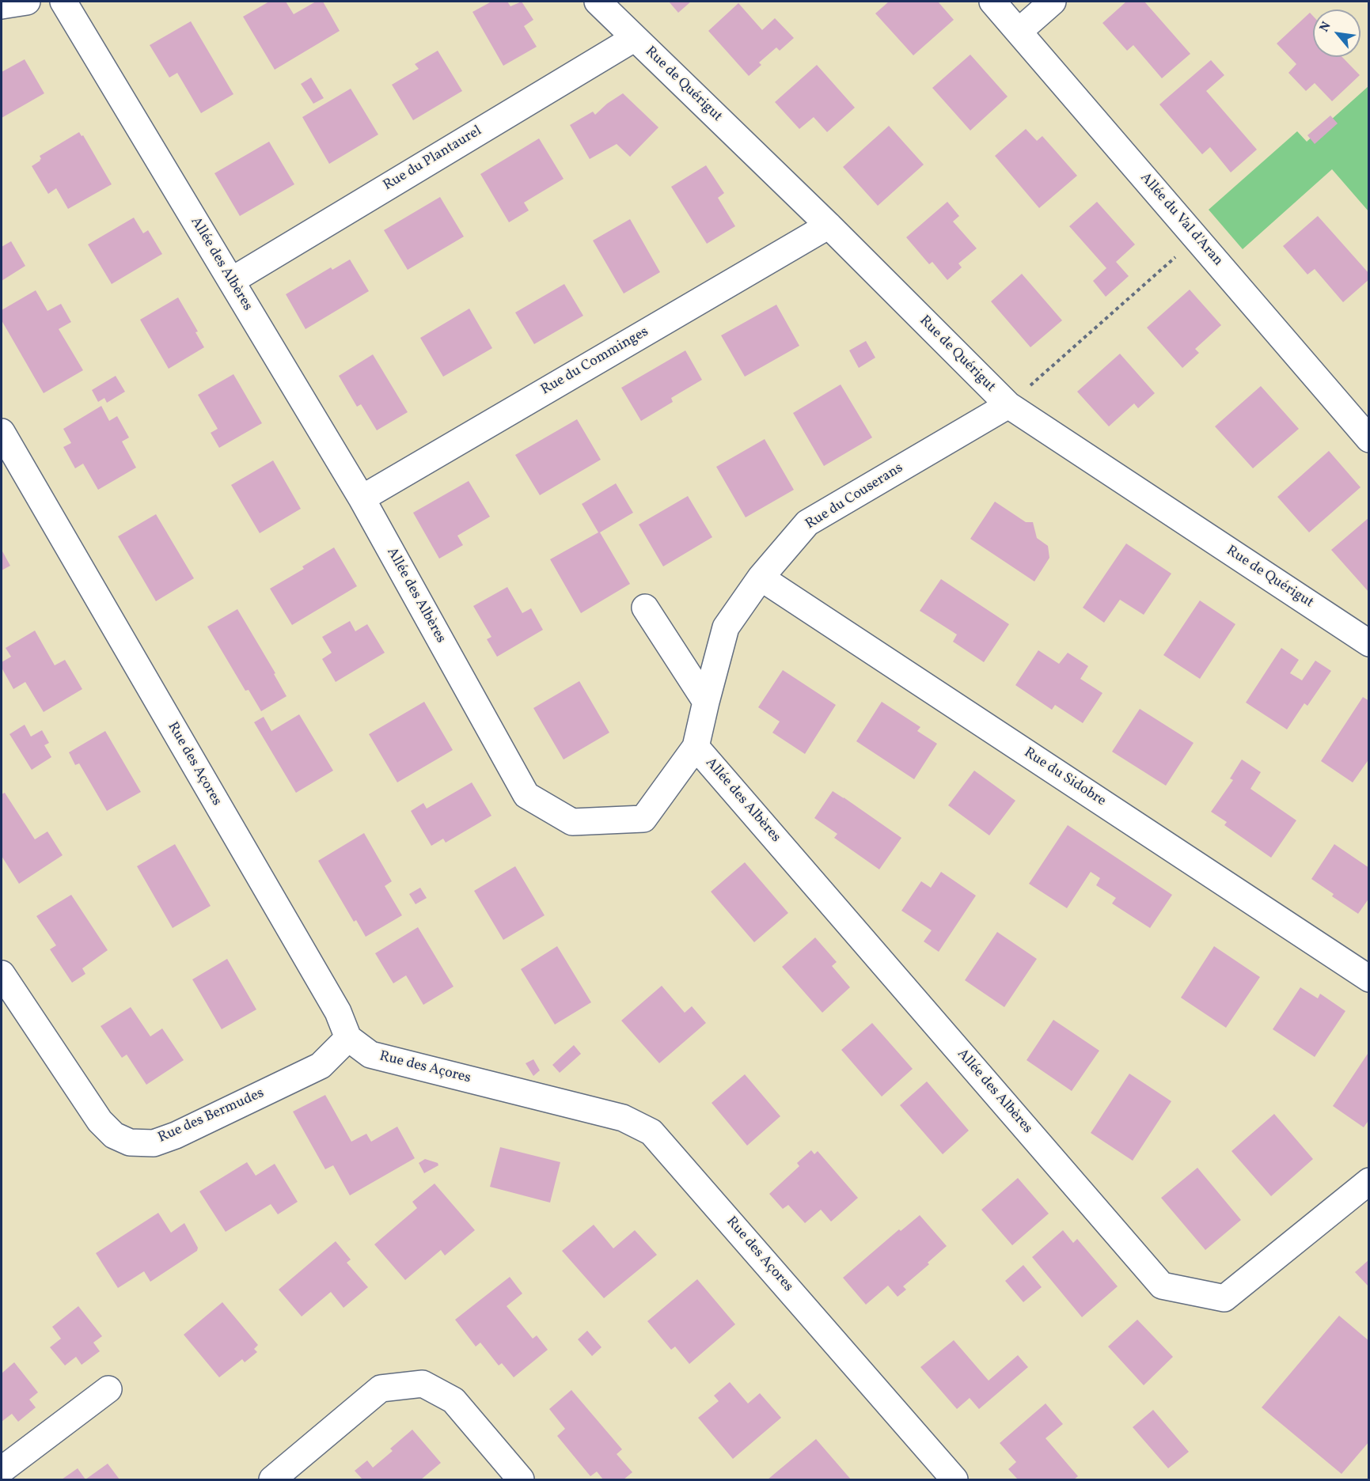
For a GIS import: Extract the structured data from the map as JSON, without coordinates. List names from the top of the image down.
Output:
{
  "streets": {
    "street": [
      "Rue de Quérigut",
      "Rue du Plantaurel",
      "Allée du Val d'Aran",
      "Allée des Albères",
      "Rue du Comminges",
      "Rue du Couserans",
      "Rue des Açores",
      "Rue du Sidobre",
      "Rue des Bermudes"
    ]
  },
  "crossings": [
    ["Rue de Quérigut", "Rue du Plantaurel"],
    ["Rue de Quérigut", "Rue du Comminges"],
    ["Rue de Quérigut", "Rue du Couserans"],
    ["Rue du Plantaurel", "Allée des Albères"],
    ["Allée des Albères", "Rue du Comminges"],
    ["Allée des Albères", "Rue du Couserans"],
    ["Rue du Couserans", "Rue du Sidobre"],
    ["Rue des Açores", "Rue des Bermudes"]
  ],
  "north": "top left"
}
